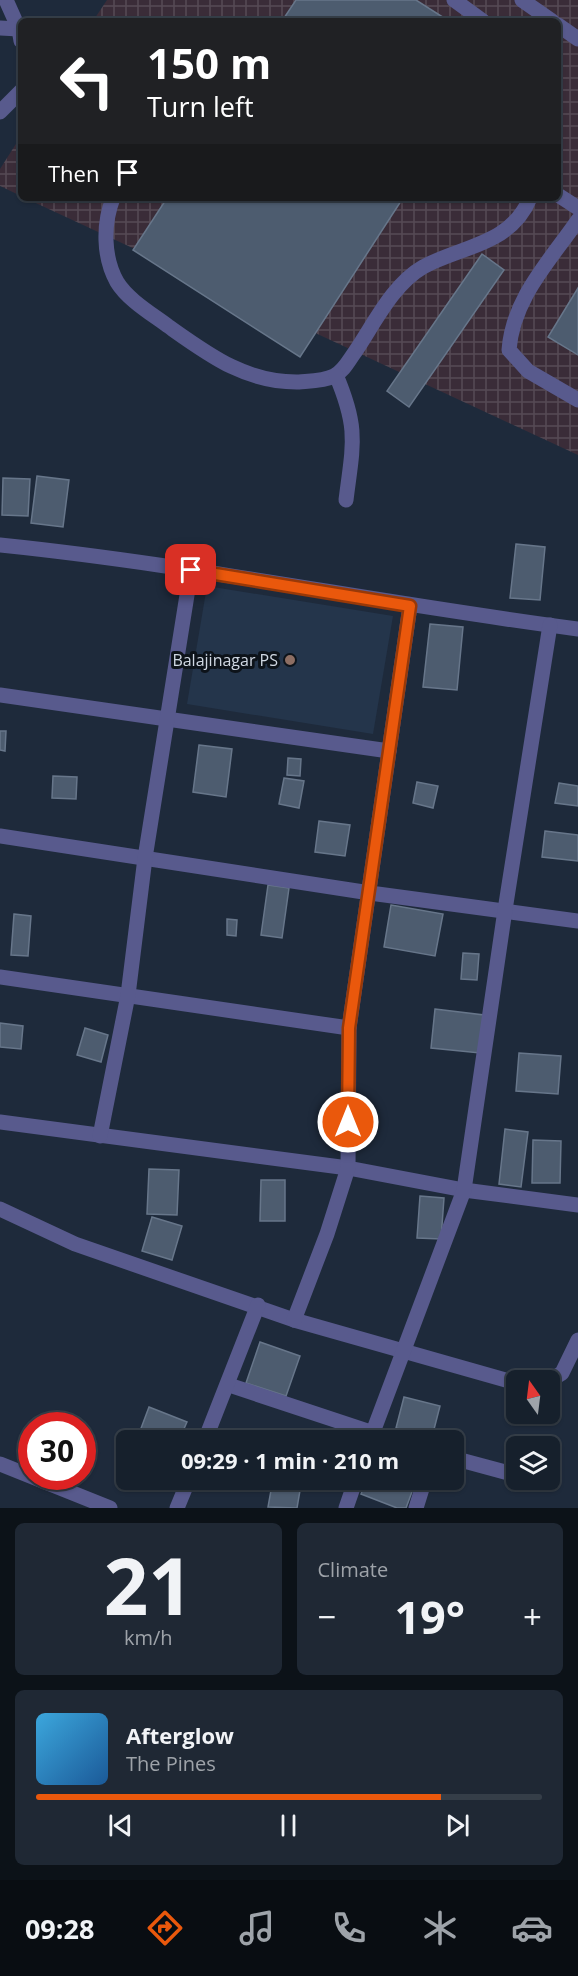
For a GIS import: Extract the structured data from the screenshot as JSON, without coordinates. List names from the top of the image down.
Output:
{
  "places": ["Balajinagar PS"],
  "north": "top",
  "page": {
    "turn": ["150 m", "Turn left"],
    "then": "Then",
    "limit": "30",
    "trip": "09:29 · 1 min · 210 m",
    "tile": [
      ["21", "km/h"],
      "Climate"
    ],
    "heat": ["−", "19°", "+"],
    "song": ["Afterglow", "The Pines"],
    "tabs": "09:28"
  }
}
